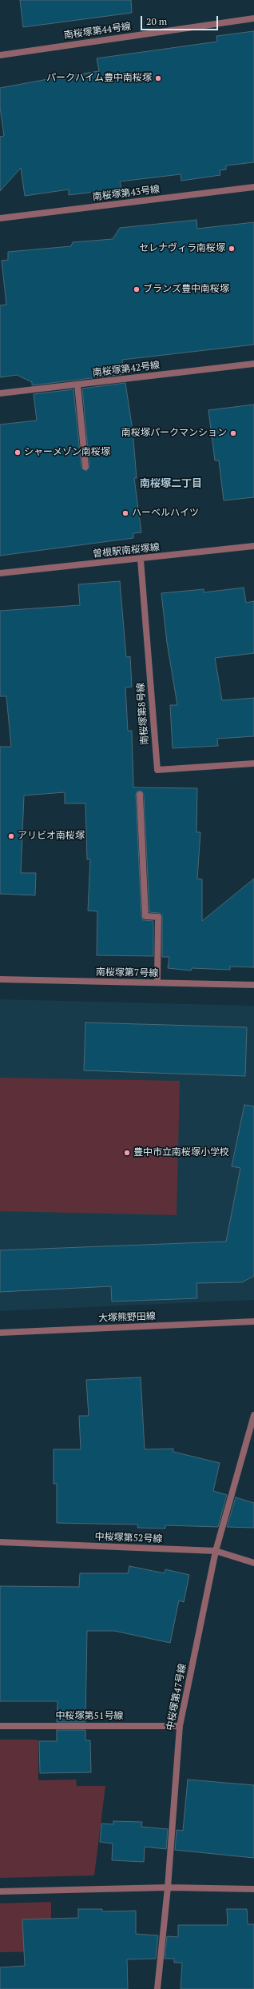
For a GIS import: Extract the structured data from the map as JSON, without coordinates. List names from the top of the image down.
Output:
{
  "streets": {
    "street": [
      "南桜塚第44号線",
      "南桜塚第43号線",
      "南桜塚第42号線",
      "曽根駅南桜塚線",
      "南桜塚第8号線",
      "南桜塚第7号線",
      "大塚熊野田線",
      "中桜塚第52号線",
      "中桜塚第47号線",
      "中桜塚第51号線"
    ]
  },
  "crossings": [
    ["曽根駅南桜塚線", "南桜塚第8号線"],
    ["中桜塚第52号線", "中桜塚第47号線"],
    ["中桜塚第47号線", "中桜塚第51号線"]
  ],
  "districts": ["南桜塚二丁目"],
  "places": [
    "パークハイム豊中南桜塚",
    "セレナヴィラ南桜塚",
    "ブランズ豊中南桜塚",
    "南桜塚パークマンション",
    "シャーメゾン南桜塚",
    "ハーベルハイツ",
    "アリビオ南桜塚",
    "豊中市立南桜塚小学校"
  ],
  "scale_bar": "20 m"
}
